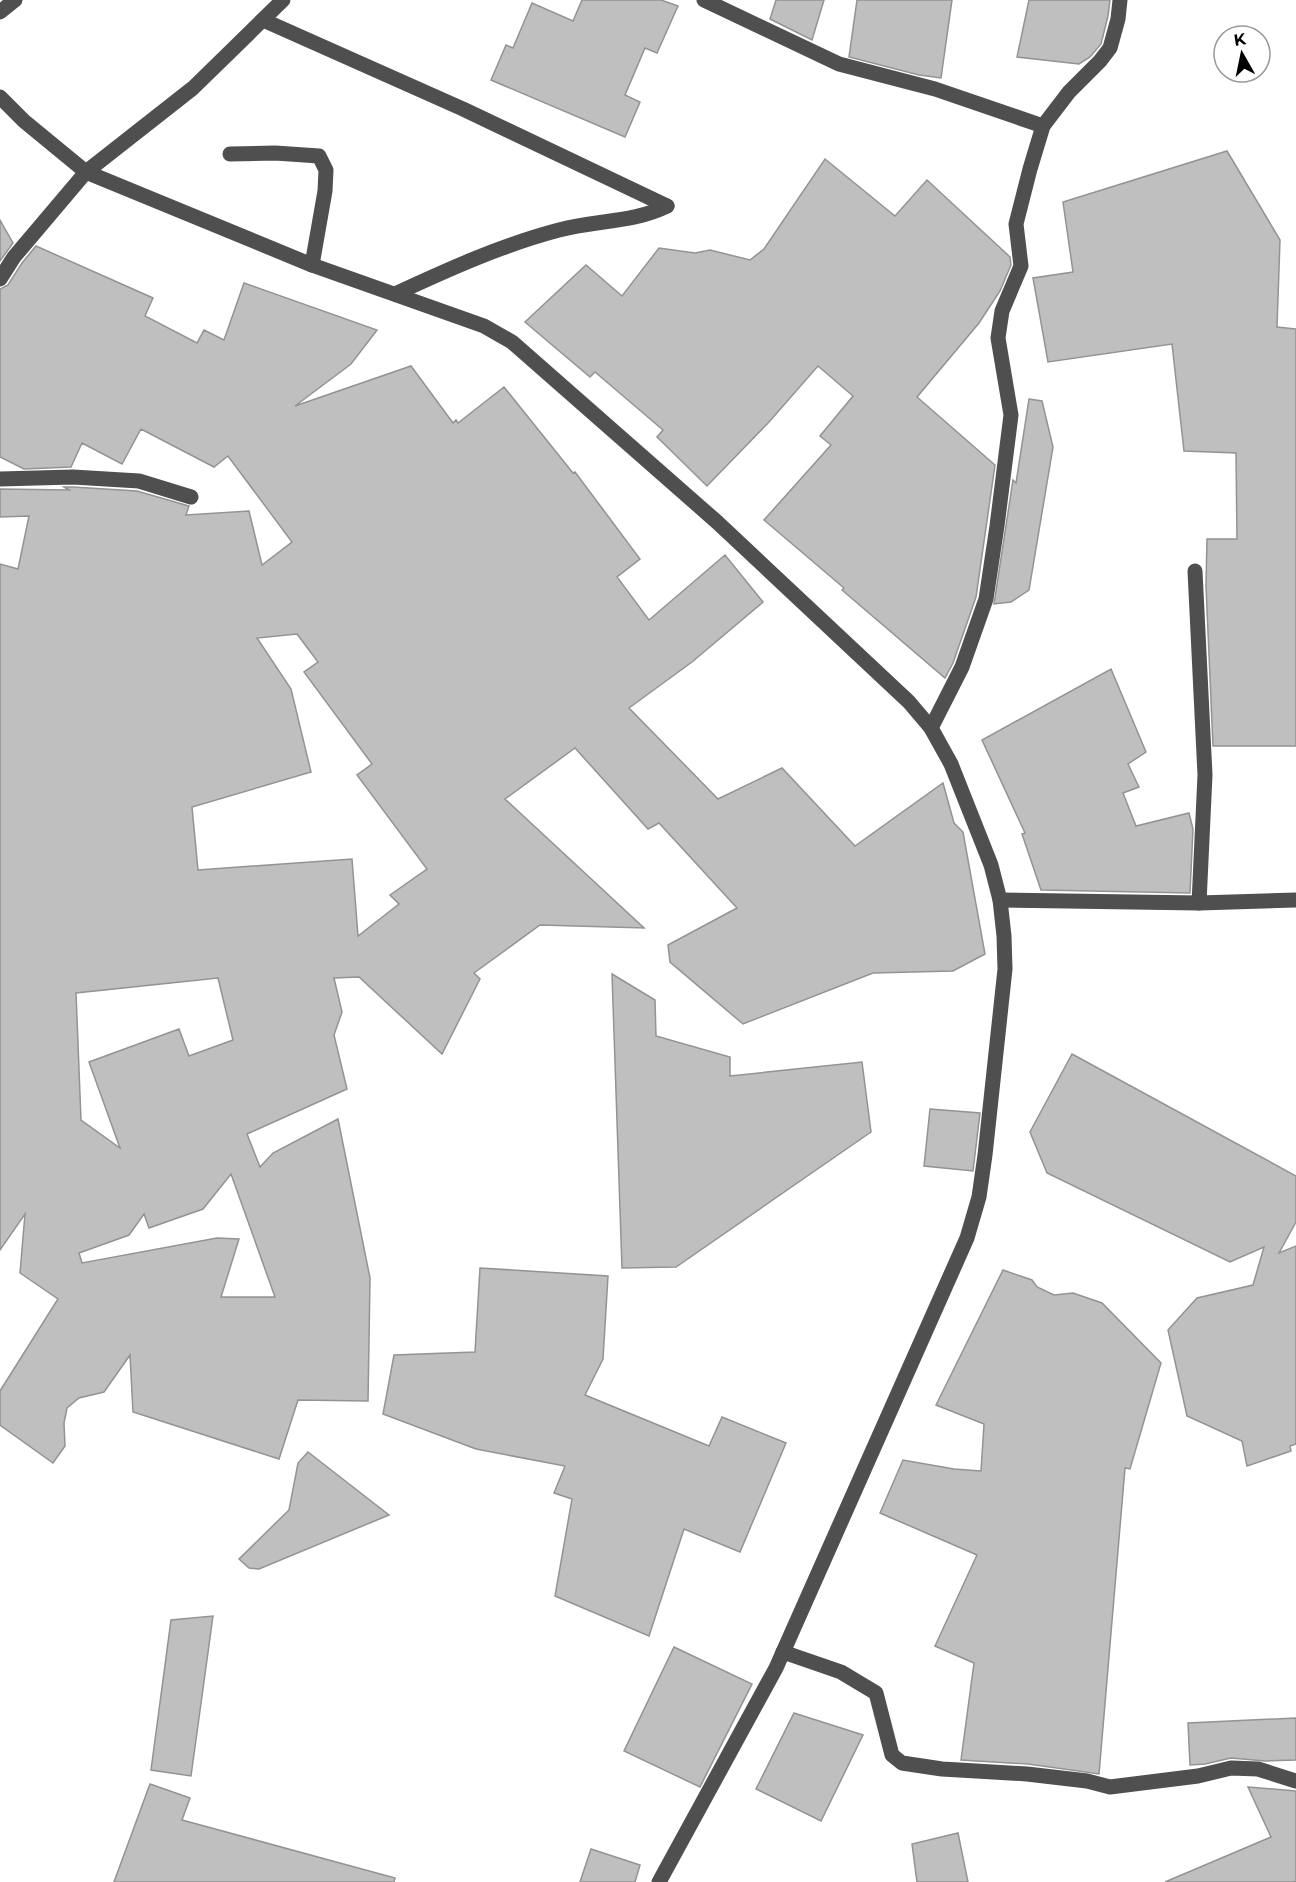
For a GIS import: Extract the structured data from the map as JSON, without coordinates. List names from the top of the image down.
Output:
{
  "north": "top"
}
